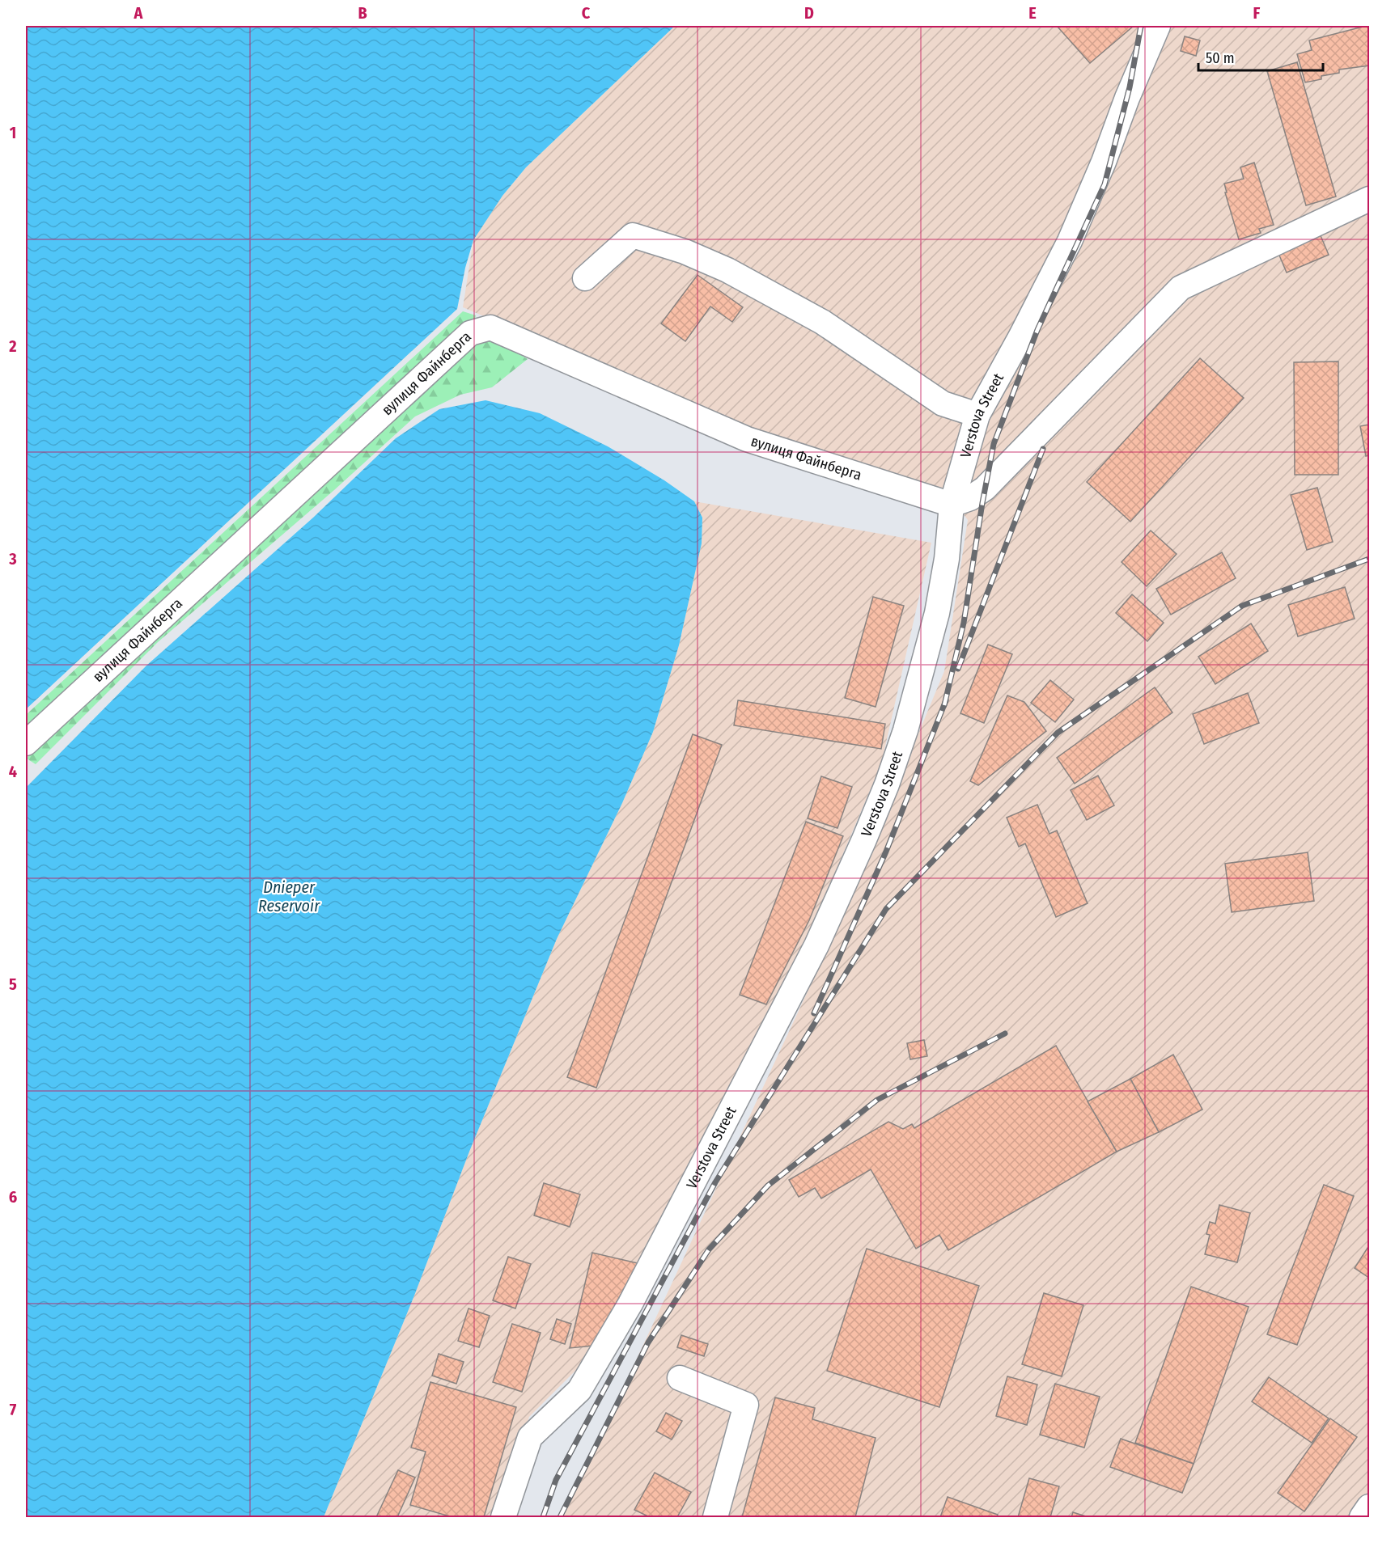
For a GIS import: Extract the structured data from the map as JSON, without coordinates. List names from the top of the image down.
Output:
{
  "streets": {
    "street": ["вулиця Файнберга", "Verstova Street"]
  },
  "crossings": [
    ["вулиця Файнберга", "Verstova Street"]
  ],
  "water": ["Dnieper Reservoir"],
  "scale_bar": "50 m",
  "grid": {
    "columns": [
      "A",
      "B",
      "C",
      "D",
      "E",
      "F"
    ],
    "rows": [
      "1",
      "2",
      "3",
      "4",
      "5",
      "6",
      "7"
    ]
  }
}
